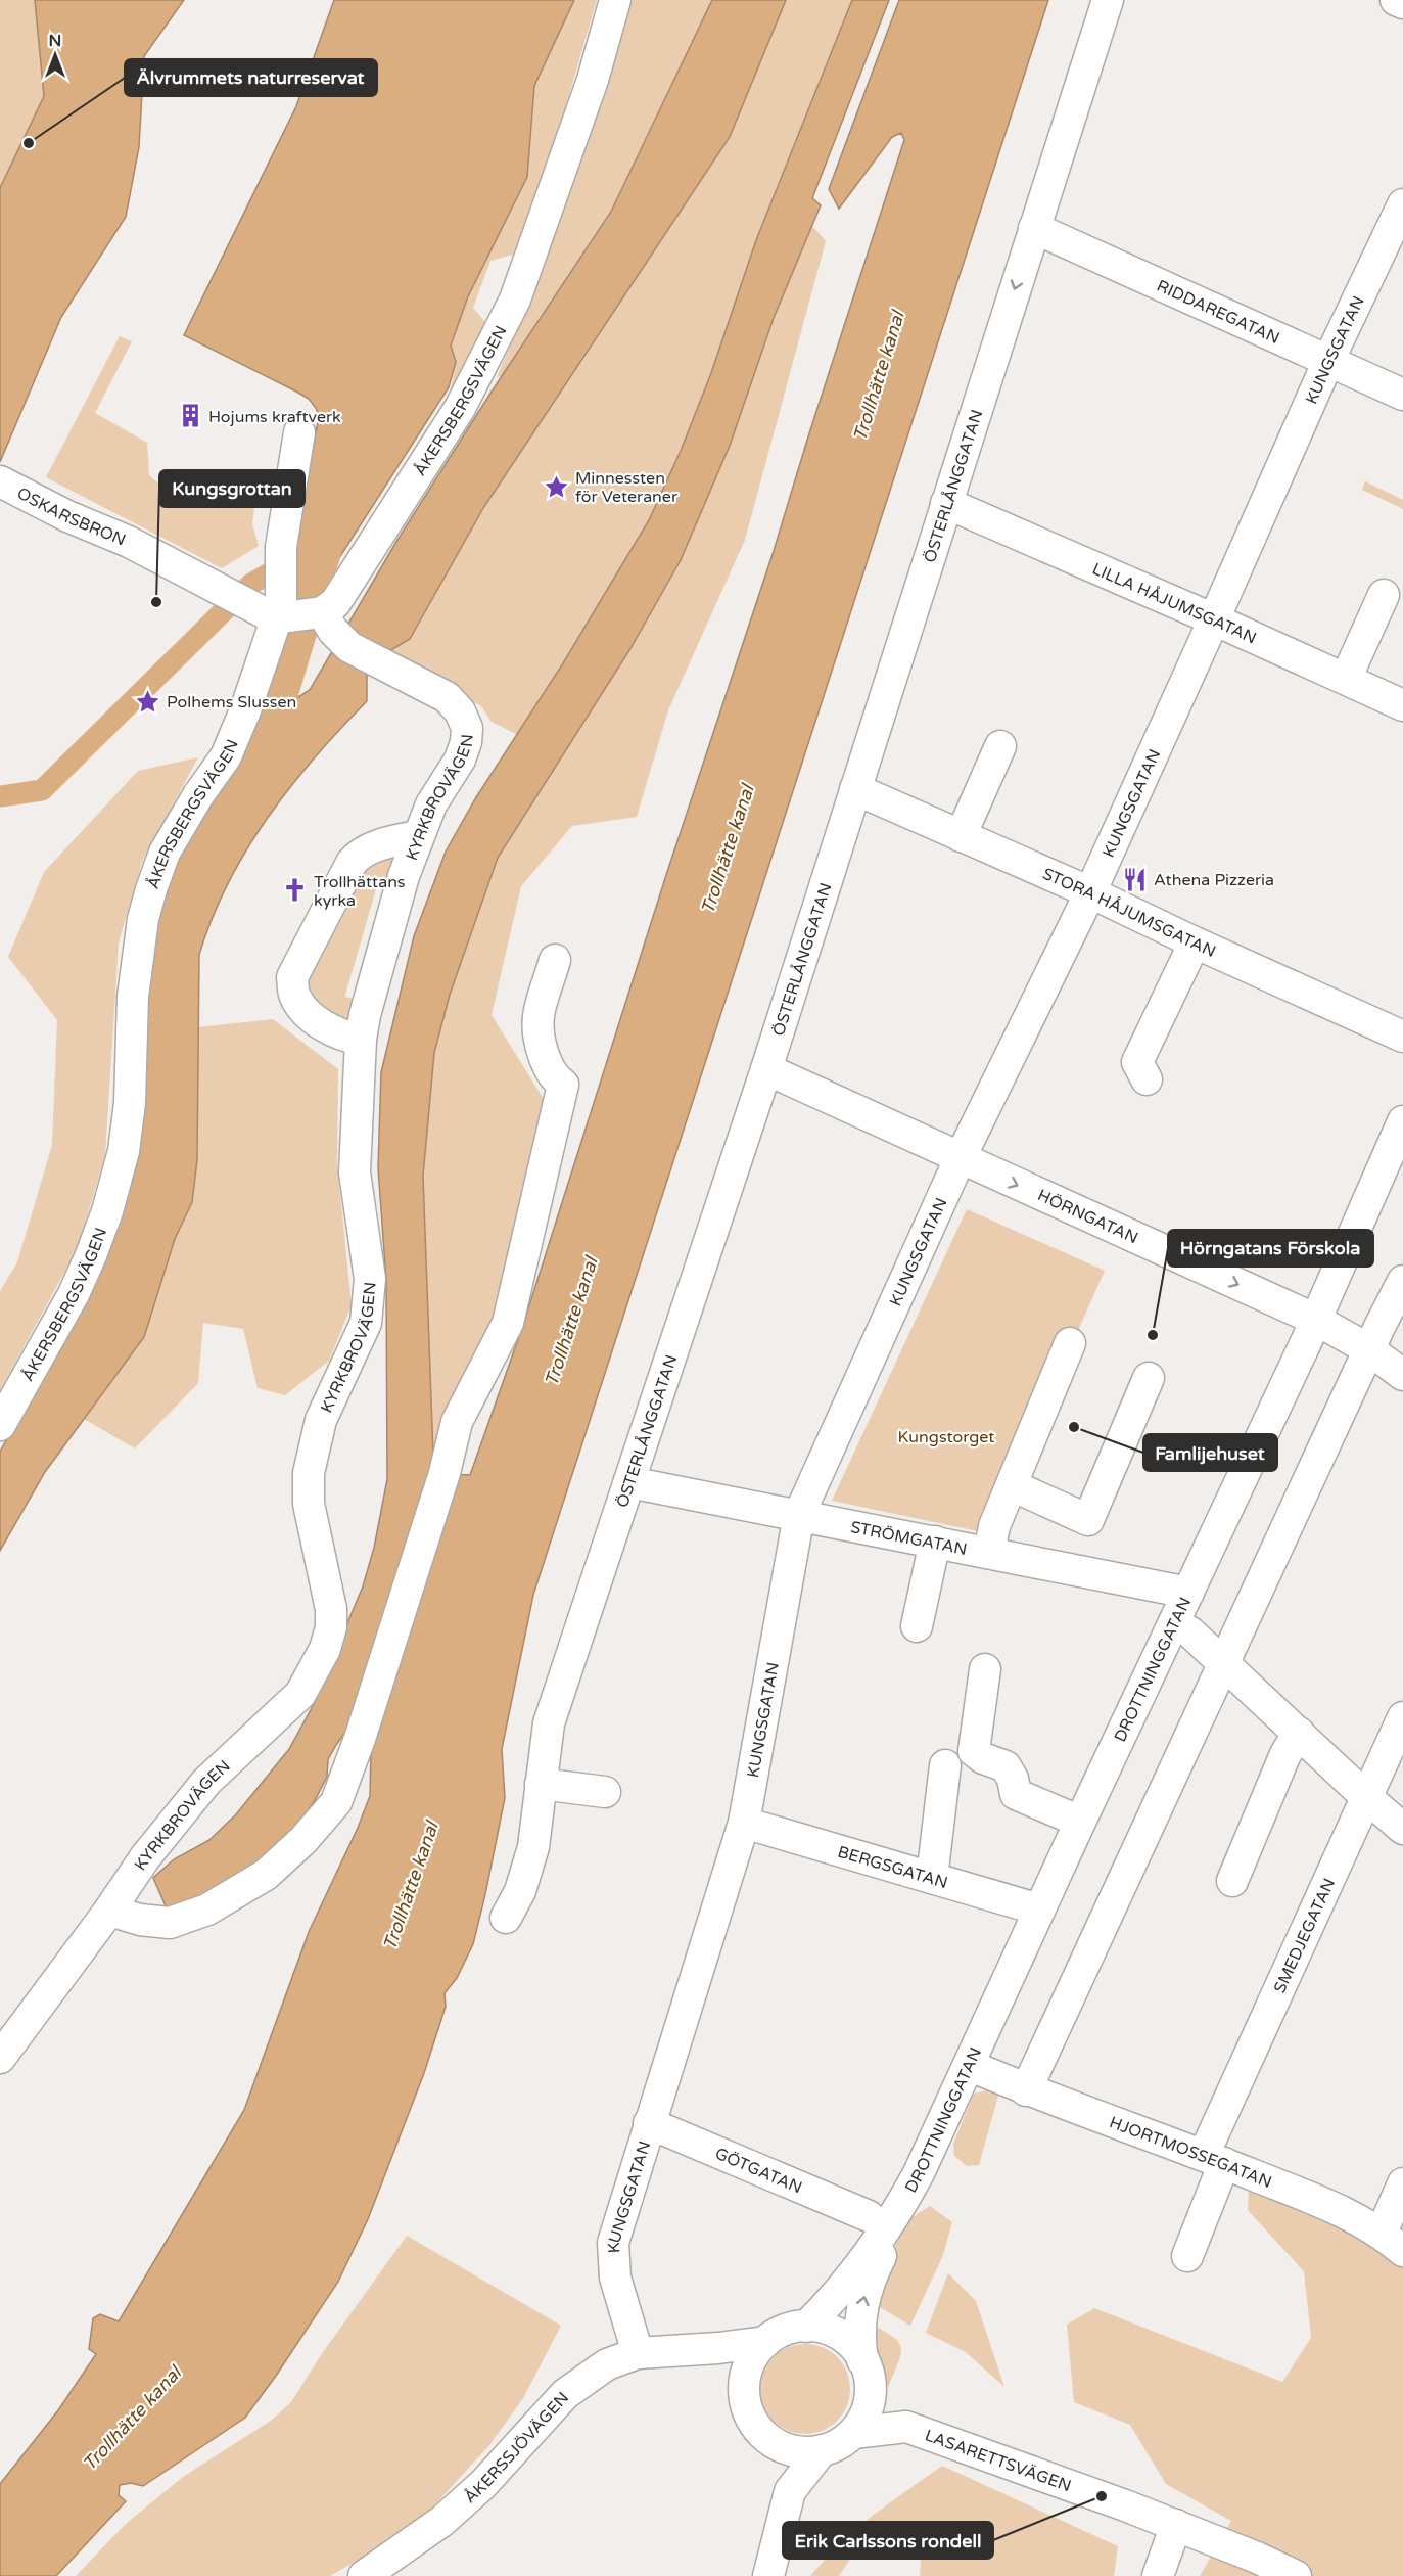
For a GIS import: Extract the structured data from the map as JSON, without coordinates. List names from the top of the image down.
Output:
{
  "streets": {
    "street": [
      "RIDDAREGATAN",
      "KUNGSGATAN",
      "ÅKERSBERGSVÄGEN",
      "ÖSTERLÅNGGATAN",
      "OSKARSBRON",
      "LILLA HÅJUMSGATAN",
      "KYRKBROVÄGEN",
      "STORA HÅJUMSGATAN",
      "HÖRNGATAN",
      "STRÖMGATAN",
      "DROTTNINGGATAN",
      "BERGSGATAN",
      "SMEDJEGATAN",
      "HJORTMOSSEGATAN",
      "GÖTGATAN",
      "ÅKERSSJÖVÄGEN",
      "LASARETTSVÄGEN"
    ]
  },
  "crossings": [
    ["RIDDAREGATAN", "KUNGSGATAN"],
    ["RIDDAREGATAN", "ÖSTERLÅNGGATAN"],
    ["KUNGSGATAN", "LILLA HÅJUMSGATAN"],
    ["KUNGSGATAN", "STORA HÅJUMSGATAN"],
    ["KUNGSGATAN", "HÖRNGATAN"],
    ["KUNGSGATAN", "STRÖMGATAN"],
    ["KUNGSGATAN", "BERGSGATAN"],
    ["KUNGSGATAN", "GÖTGATAN"],
    ["KUNGSGATAN", "ÅKERSSJÖVÄGEN"],
    ["ÅKERSBERGSVÄGEN", "OSKARSBRON"],
    ["ÅKERSBERGSVÄGEN", "KYRKBROVÄGEN"],
    ["ÖSTERLÅNGGATAN", "LILLA HÅJUMSGATAN"],
    ["ÖSTERLÅNGGATAN", "STORA HÅJUMSGATAN"],
    ["ÖSTERLÅNGGATAN", "HÖRNGATAN"],
    ["ÖSTERLÅNGGATAN", "STRÖMGATAN"],
    ["HÖRNGATAN", "DROTTNINGGATAN"],
    ["STRÖMGATAN", "DROTTNINGGATAN"],
    ["DROTTNINGGATAN", "BERGSGATAN"],
    ["DROTTNINGGATAN", "HJORTMOSSEGATAN"],
    ["DROTTNINGGATAN", "GÖTGATAN"],
    ["DROTTNINGGATAN", "ÅKERSSJÖVÄGEN"],
    ["DROTTNINGGATAN", "LASARETTSVÄGEN"],
    ["SMEDJEGATAN", "HJORTMOSSEGATAN"],
    ["ÅKERSSJÖVÄGEN", "LASARETTSVÄGEN"]
  ],
  "one_way": ["HÖRNGATAN"],
  "water": ["Trollhätte kanal"],
  "parks": ["Kungstorget"],
  "places": {
    "other": [
      "Älvrummets naturreservat",
      "Kungsgrottan",
      "Hörngatans Förskola",
      "Famlijehuset",
      "Erik Carlssons rondell"
    ],
    "building": ["Hojums kraftverk"],
    "place": ["Minnessten för Veteraner", "Polhems Slussen"],
    "restaurant": ["Athena Pizzeria"],
    "church": ["Trollhättans kyrka"]
  },
  "north": "top"
}
